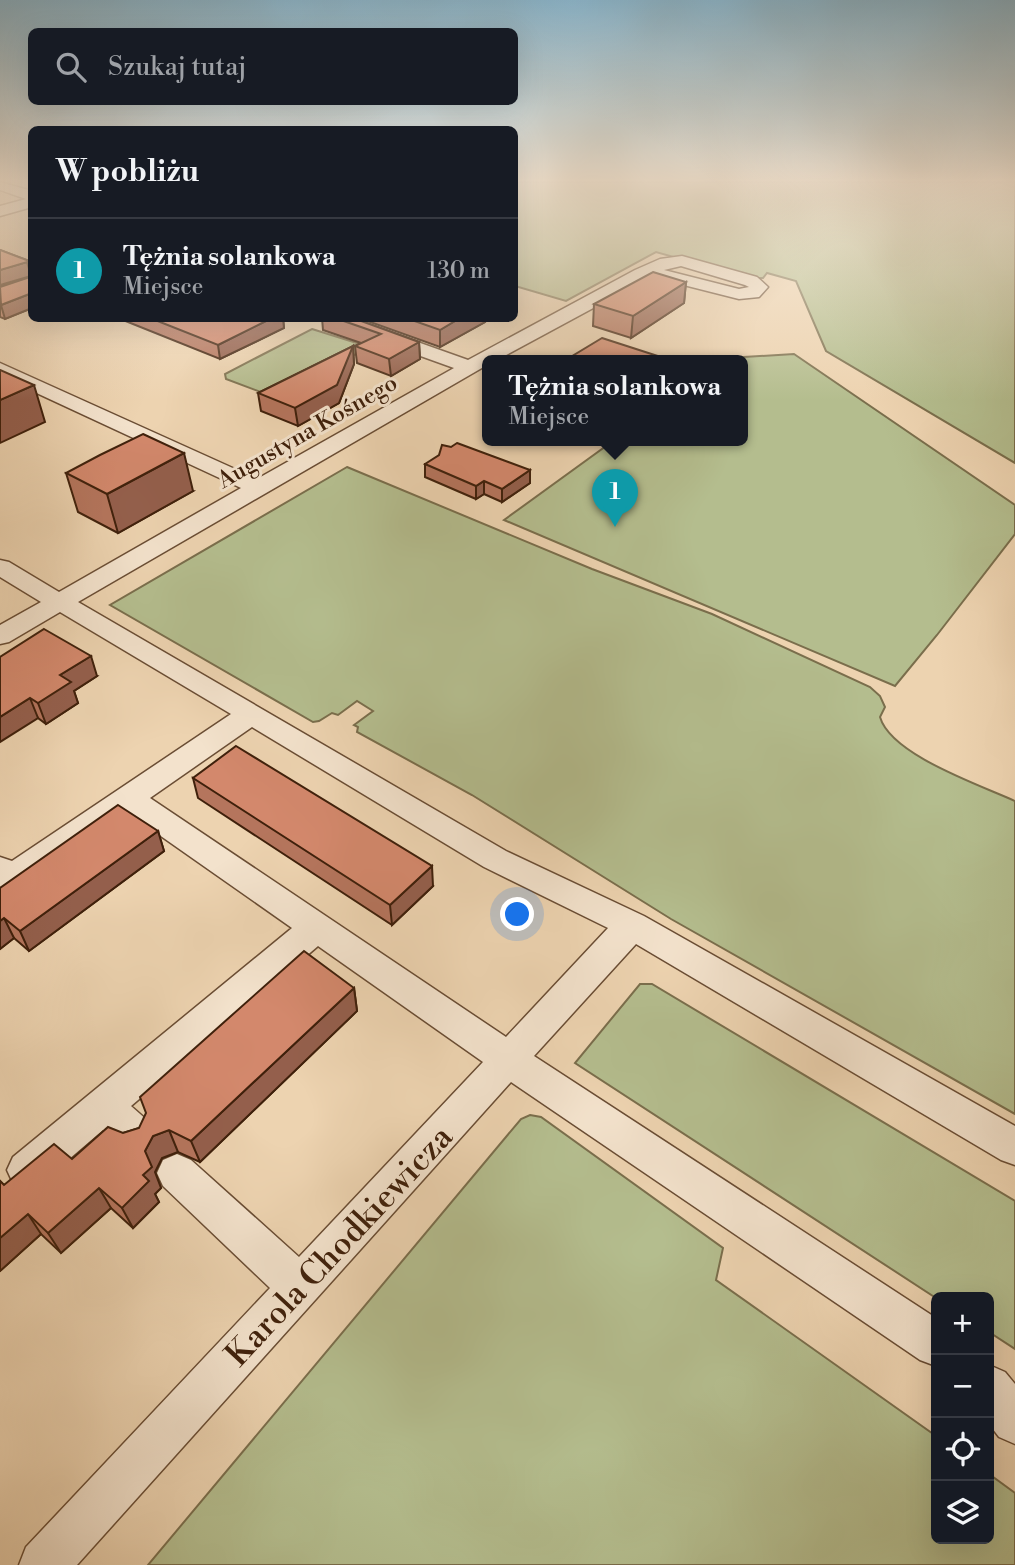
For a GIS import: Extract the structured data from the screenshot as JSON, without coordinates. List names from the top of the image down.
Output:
{
  "streets": {
    "street": ["Augustyna Kośnego", "Karola Chodkiewicza"]
  },
  "page": {
    "search": "Szukaj tutaj",
    "heading": "W pobliżu",
    "list": [
      {
        "mark": "1",
        "name": "Tężnia solankowa",
        "note": "Miejsce",
        "value": "130 m"
      }
    ],
    "popup": ["Tężnia solankowa", "Miejsce"],
    "pins": "1",
    "map_buttons": ["+", "−"]
  }
}
